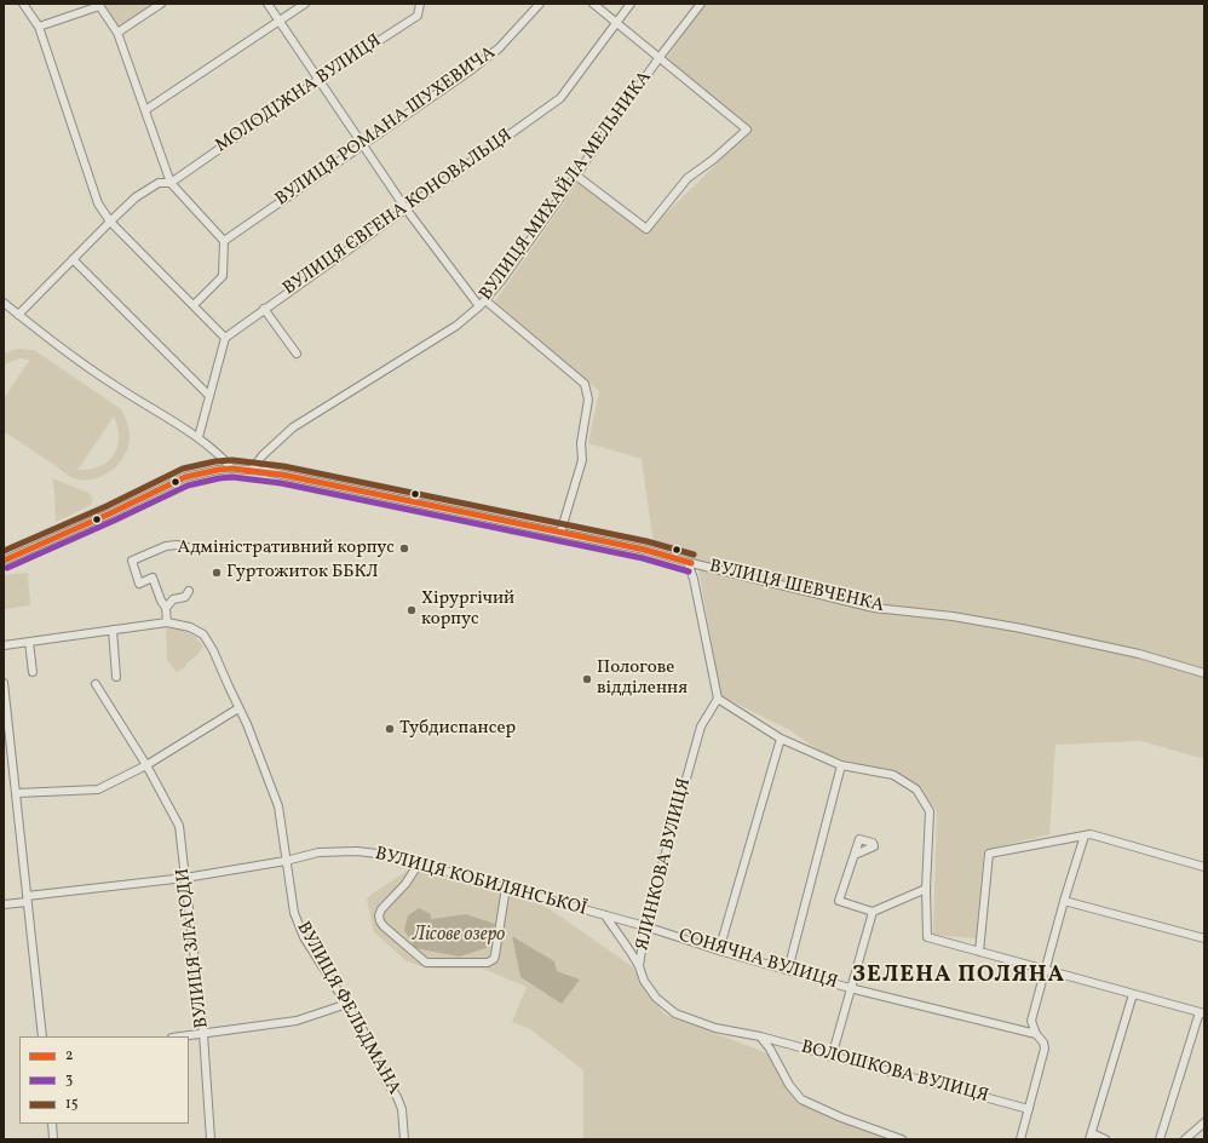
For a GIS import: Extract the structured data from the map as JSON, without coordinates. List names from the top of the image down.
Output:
{
  "streets": {
    "street": [
      "МОЛОДІЖНА ВУЛИЦЯ",
      "ВУЛИЦЯ РОМАНА ШУХЕВИЧА",
      "ВУЛИЦЯ МИХАЙЛА МЕЛЬНИКА",
      "ВУЛИЦЯ ЄВГЕНА КОНОВАЛЬЦЯ",
      "ВУЛИЦЯ ШЕВЧЕНКА",
      "ЯЛИНКОВА ВУЛИЦЯ",
      "ВУЛИЦЯ КОБИЛЯНСЬКОЇ",
      "ВУЛИЦЯ ЗЛАГОДИ",
      "СОНЯЧНА ВУЛИЦЯ",
      "ВУЛИЦЯ ФЕЛЬДМАНА",
      "ВОЛОШКОВА ВУЛИЦЯ"
    ]
  },
  "crossings": [
    ["ВУЛИЦЯ МИХАЙЛА МЕЛЬНИКА", "ВУЛИЦЯ ШЕВЧЕНКА"],
    ["ЯЛИНКОВА ВУЛИЦЯ", "ВУЛИЦЯ КОБИЛЯНСЬКОЇ"],
    ["ЯЛИНКОВА ВУЛИЦЯ", "СОНЯЧНА ВУЛИЦЯ"],
    ["ЯЛИНКОВА ВУЛИЦЯ", "ВОЛОШКОВА ВУЛИЦЯ"],
    ["ВУЛИЦЯ КОБИЛЯНСЬКОЇ", "ВУЛИЦЯ ЗЛАГОДИ"],
    ["ВУЛИЦЯ КОБИЛЯНСЬКОЇ", "СОНЯЧНА ВУЛИЦЯ"],
    ["ВУЛИЦЯ КОБИЛЯНСЬКОЇ", "ВУЛИЦЯ ФЕЛЬДМАНА"]
  ],
  "districts": ["ЗЕЛЕНА ПОЛЯНА"],
  "water": ["Лісове озеро"],
  "places": [
    "Адміністративний корпус",
    "Гуртожиток ББКЛ",
    "Хірургічий корпус",
    "Пологове відділення",
    "Тубдиспансер"
  ],
  "lines": ["transit line 15", "transit line 2", "transit line 3"],
  "legend": ["2", "3", "15"]
}
